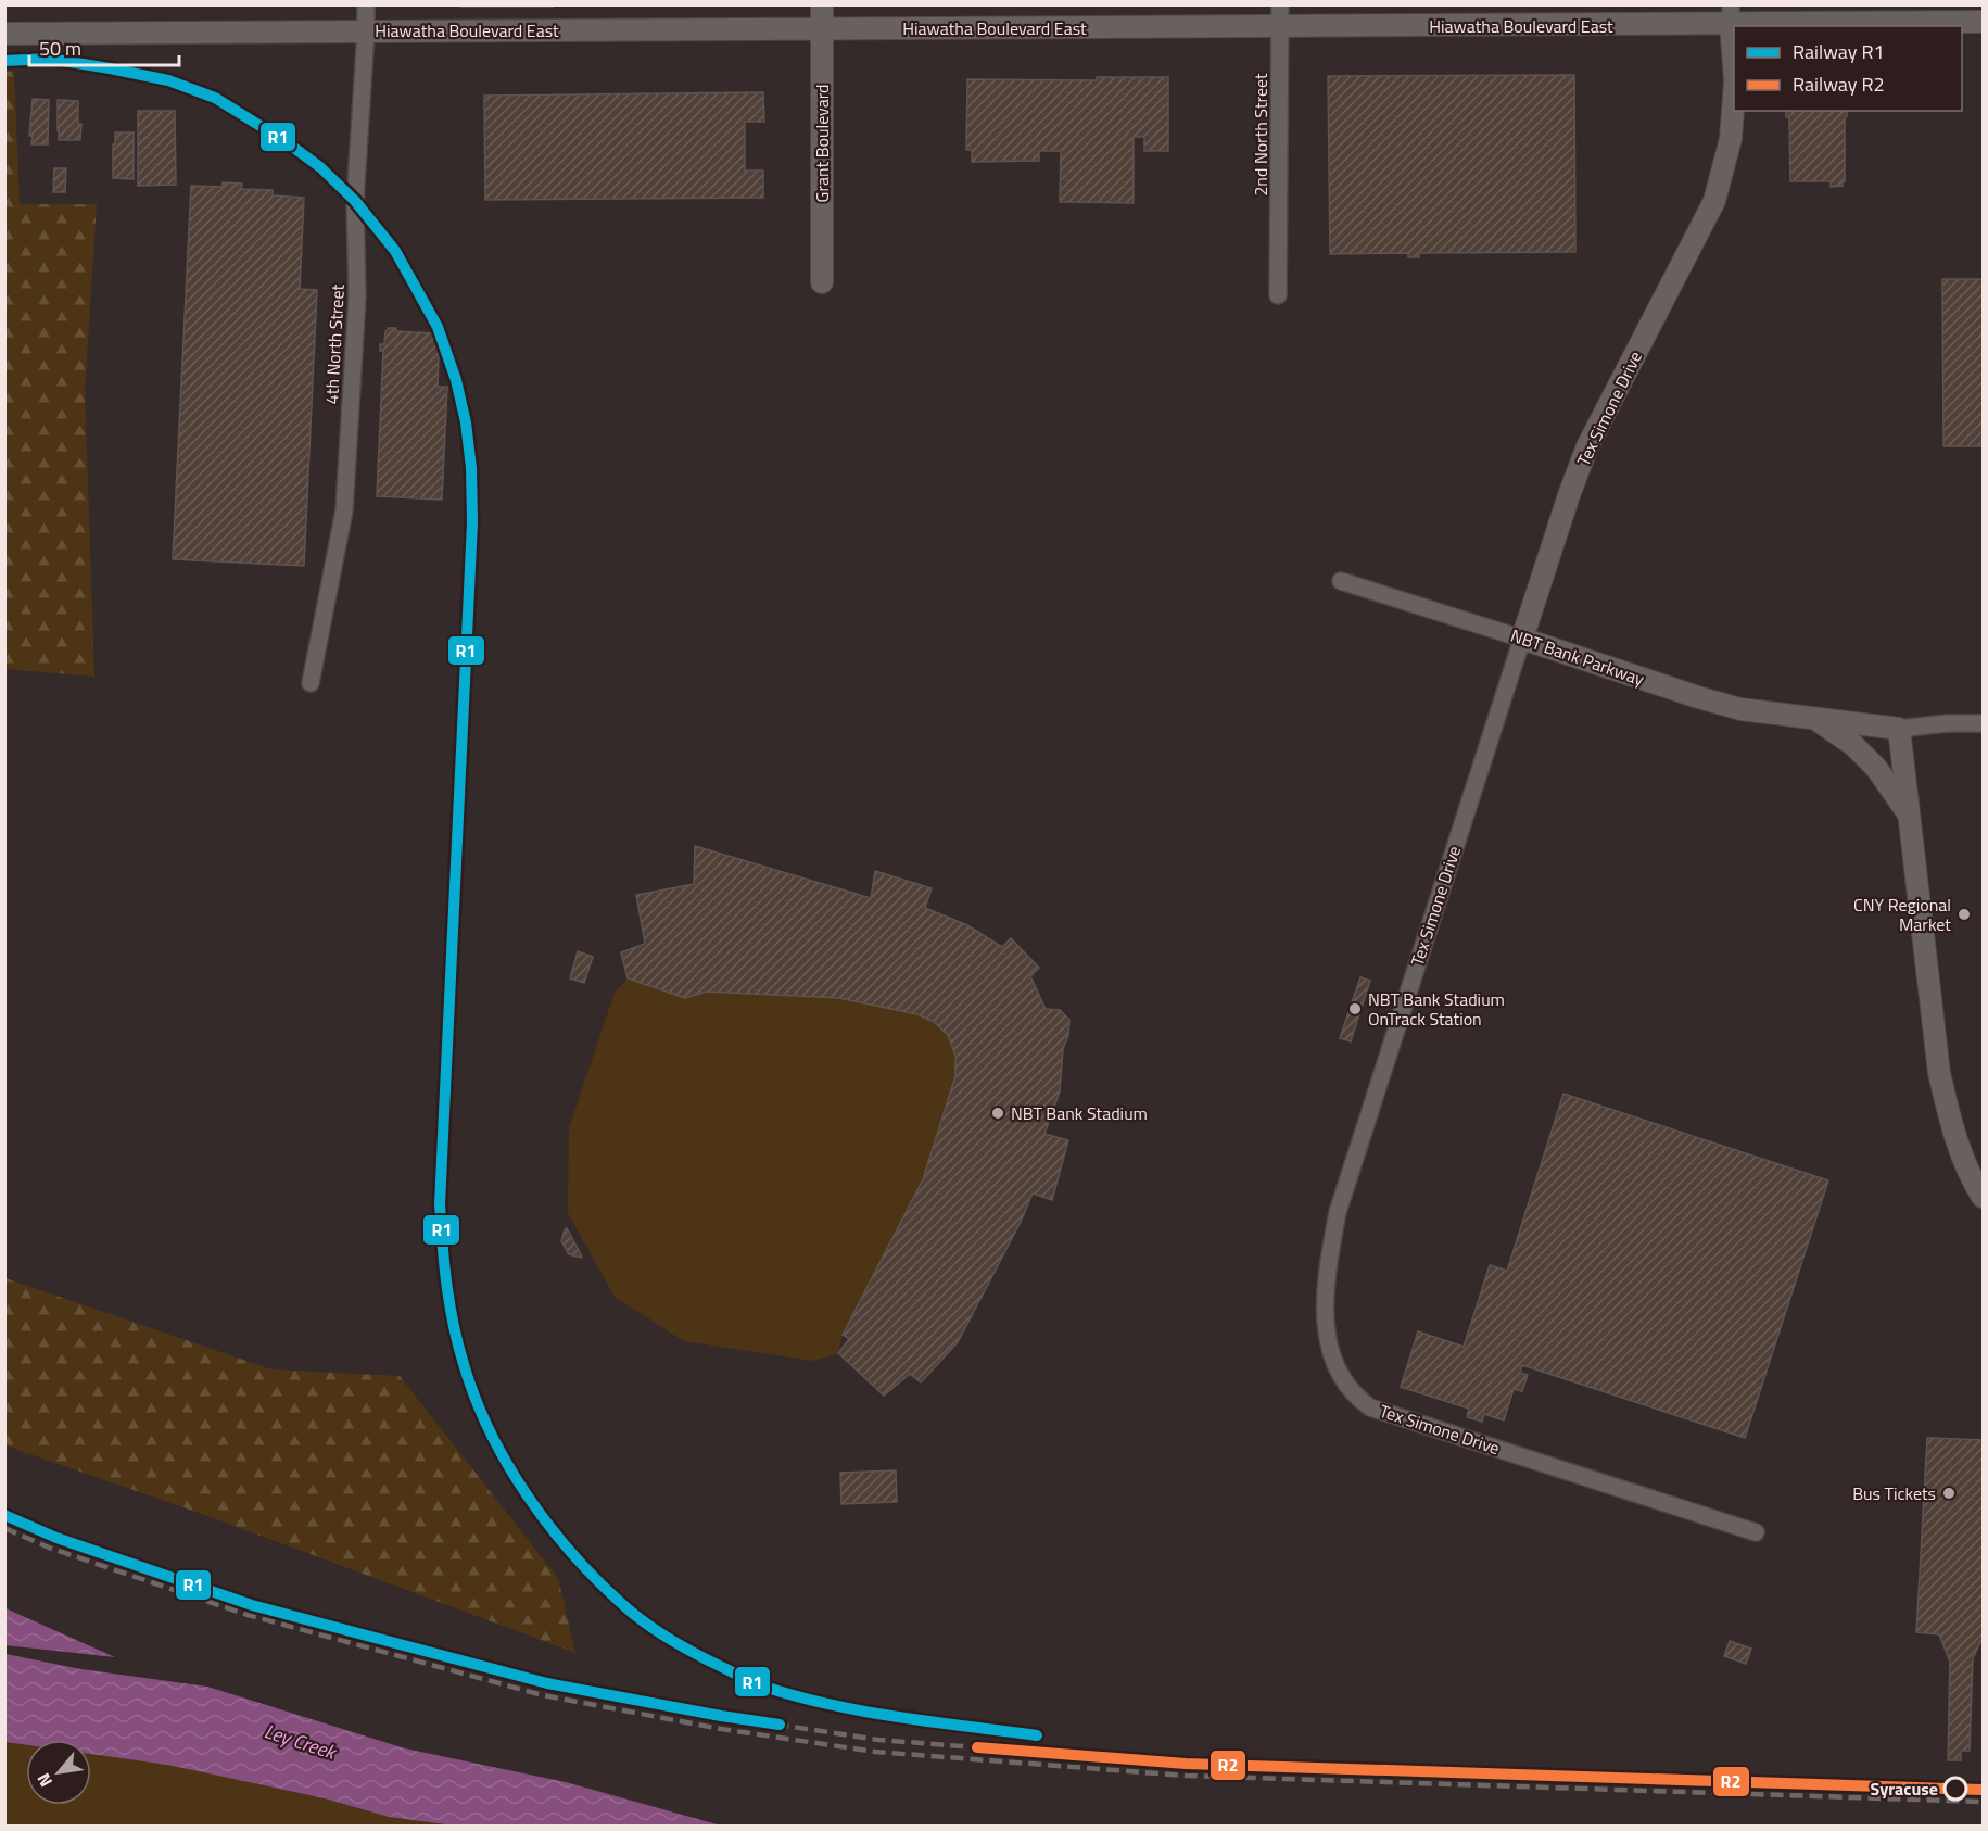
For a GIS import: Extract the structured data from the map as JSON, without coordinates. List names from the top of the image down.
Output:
{
  "streets": {
    "street": [
      "Hiawatha Boulevard East",
      "2nd North Street",
      "Grant Boulevard",
      "4th North Street",
      "Tex Simone Drive",
      "NBT Bank Parkway"
    ]
  },
  "crossings": [
    ["Hiawatha Boulevard East", "2nd North Street"],
    ["Hiawatha Boulevard East", "Grant Boulevard"],
    ["Hiawatha Boulevard East", "4th North Street"],
    ["Hiawatha Boulevard East", "Tex Simone Drive"],
    ["Tex Simone Drive", "NBT Bank Parkway"]
  ],
  "water": ["Ley Creek"],
  "places": [
    "CNY Regional Market",
    "NBT Bank Stadium OnTrack Station",
    "NBT Bank Stadium",
    "Bus Tickets",
    "Syracuse"
  ],
  "lines": ["rail line R1", "rail line R2"],
  "legend": ["Railway R1", "Railway R2"],
  "scale_bar": "50 m",
  "north": "bottom left"
}
